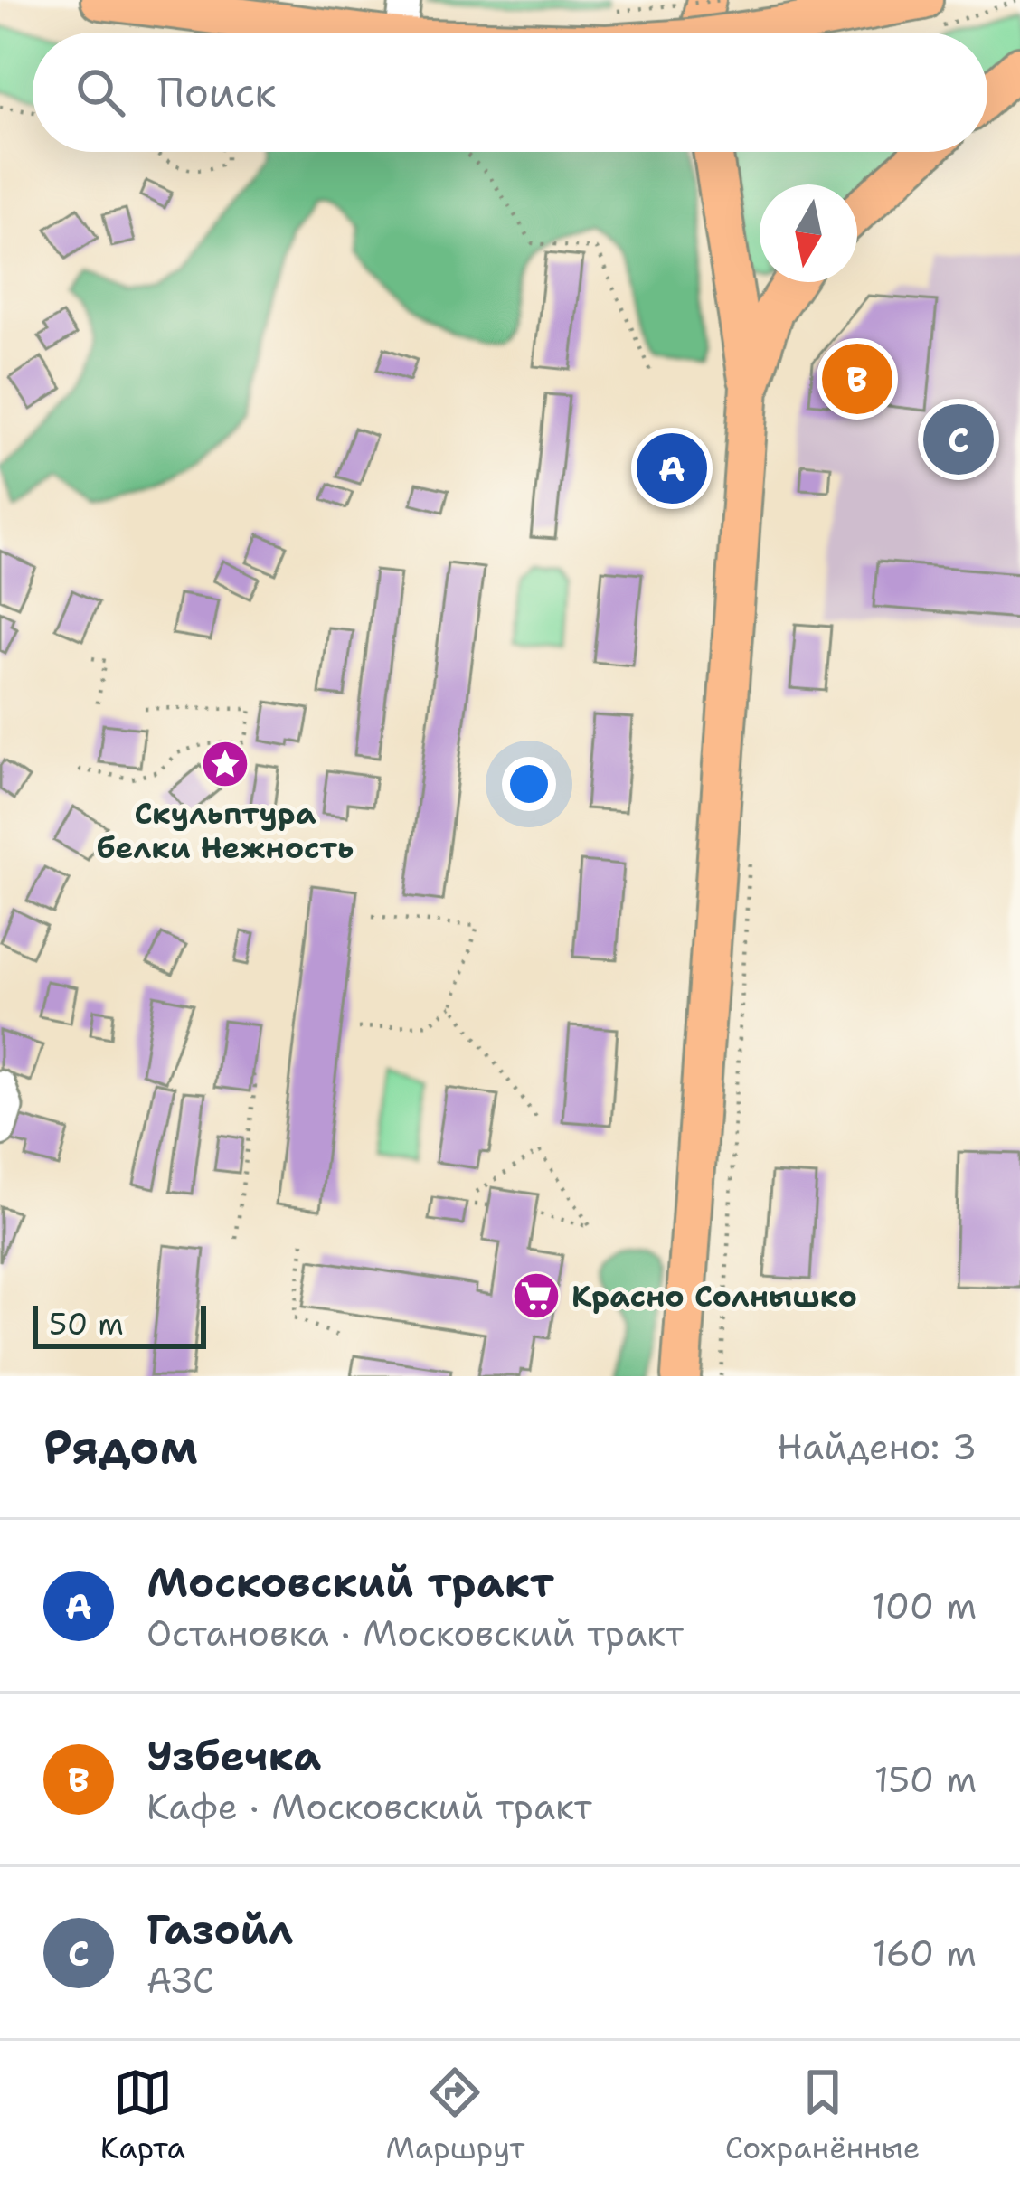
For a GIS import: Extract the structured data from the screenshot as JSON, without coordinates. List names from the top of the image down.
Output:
{
  "places": {
    "place": ["Скульптура белки Нежность"],
    "supermarket": ["Красно Солнышко"]
  },
  "scale_bar": "50 m",
  "north": "bottom",
  "page": {
    "search": "Поиск",
    "pins": ["B", "C", "A"],
    "scale": "50 m",
    "heading": ["Рядом", "Найдено: 3"],
    "list": [
      {
        "mark": "A",
        "name": "Московский тракт",
        "note": "Остановка · Московский тракт",
        "value": "100 m"
      },
      {
        "mark": "B",
        "name": "Узбечка",
        "note": "Кафе · Московский тракт",
        "value": "150 m"
      },
      {
        "mark": "C",
        "name": "Газойл",
        "note": "АЗС",
        "value": "160 m"
      }
    ],
    "nav": ["Карта", "Маршрут", "Сохранённые"]
  }
}
